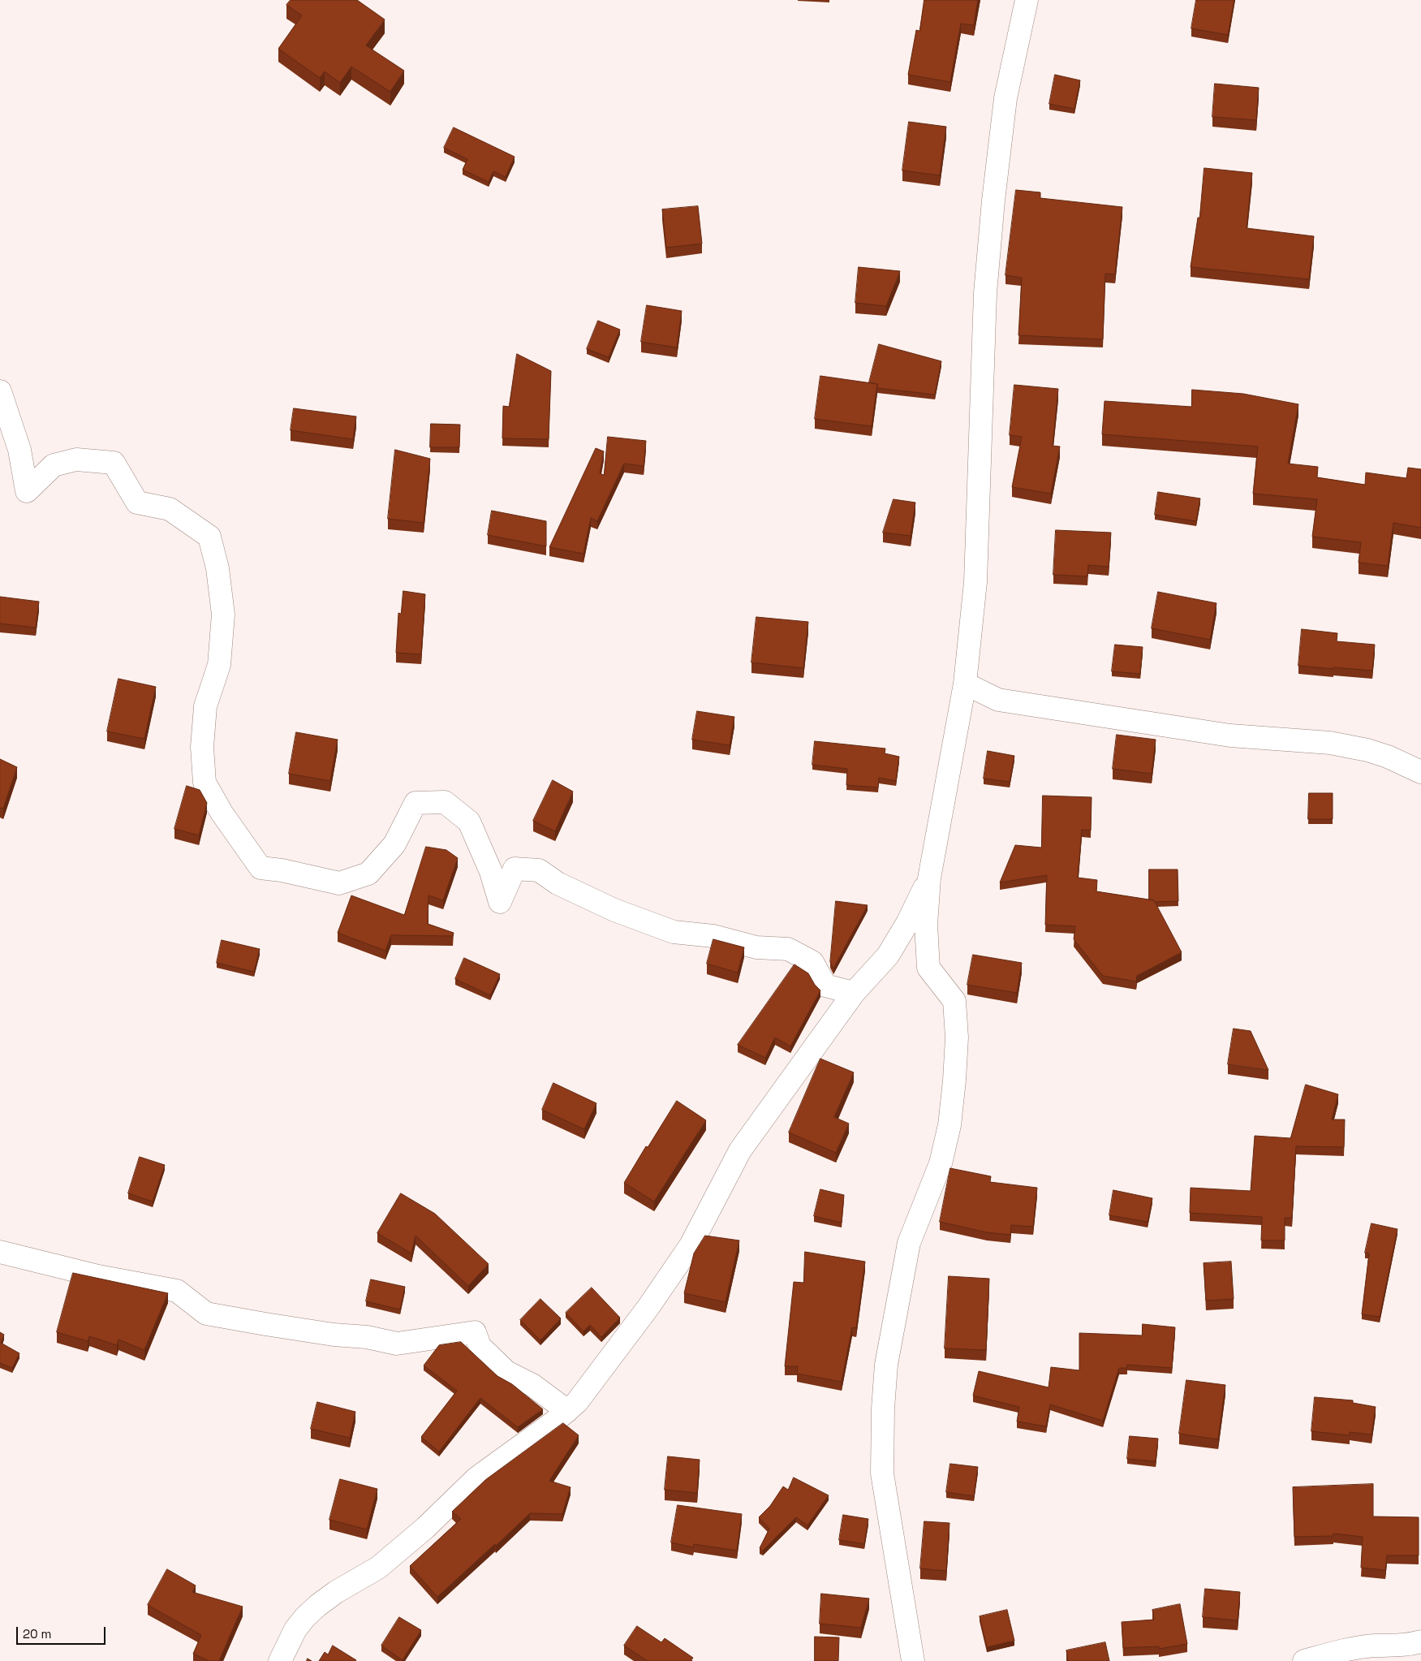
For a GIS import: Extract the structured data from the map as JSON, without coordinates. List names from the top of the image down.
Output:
{
  "scale_bar": "20 m"
}
